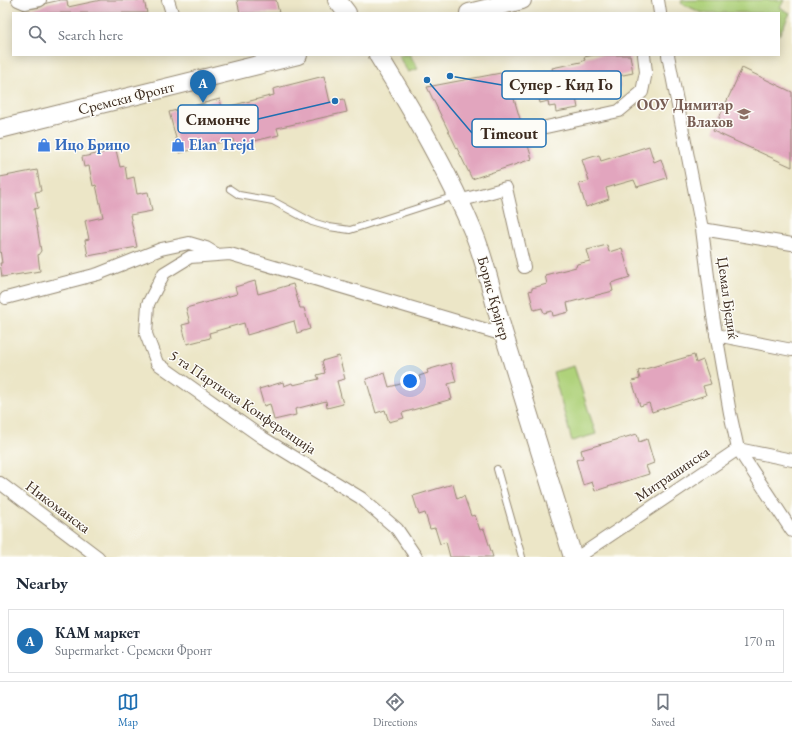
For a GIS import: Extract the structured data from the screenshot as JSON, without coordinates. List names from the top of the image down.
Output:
{
  "streets": {
    "street": [
      "Сремски Фронт",
      "Борис Крајгер",
      "Џемал Бједиќ",
      "5 та Партиска Конференција",
      "Митрашинска",
      "Никоманска"
    ]
  },
  "crossings": [
    ["Борис Крајгер", "5 та Партиска Конференција"],
    ["Џемал Бједиќ", "Митрашинска"]
  ],
  "places": {
    "other": ["Супер - Кид Го", "Timeout", "Симонче"],
    "school or university": ["ООУ Димитар Влахов"],
    "shop": ["Ицо Брицо", "Elan Trejd"]
  },
  "page": {
    "search": "Search here",
    "pins": "A",
    "heading": "Nearby",
    "list": [
      {
        "mark": "A",
        "name": "КАМ маркет",
        "note": "Supermarket · Сремски Фронт",
        "value": "170 m"
      }
    ],
    "nav": ["Map", "Directions", "Saved"]
  }
}
